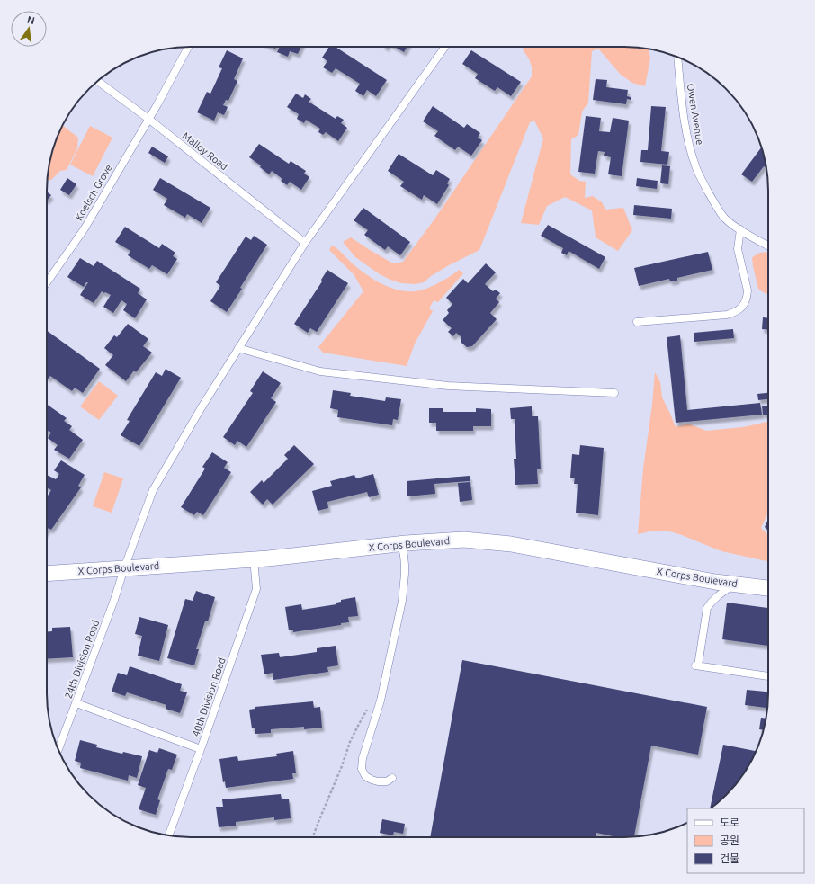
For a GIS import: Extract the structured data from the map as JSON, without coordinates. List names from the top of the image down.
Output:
{
  "streets": {
    "street": ["X Corps Boulevard"],
    "lane": [
      "Owen Avenue",
      "Malloy Road",
      "Koelsch Grove",
      "24th Division Road",
      "40th Division Road"
    ]
  },
  "crossings": [
    ["Malloy Road", "Koelsch Grove"],
    ["Malloy Road", "24th Division Road"],
    ["X Corps Boulevard", "24th Division Road"],
    ["X Corps Boulevard", "40th Division Road"]
  ],
  "legend": ["도로", "공원", "건물"],
  "north": "top"
}
